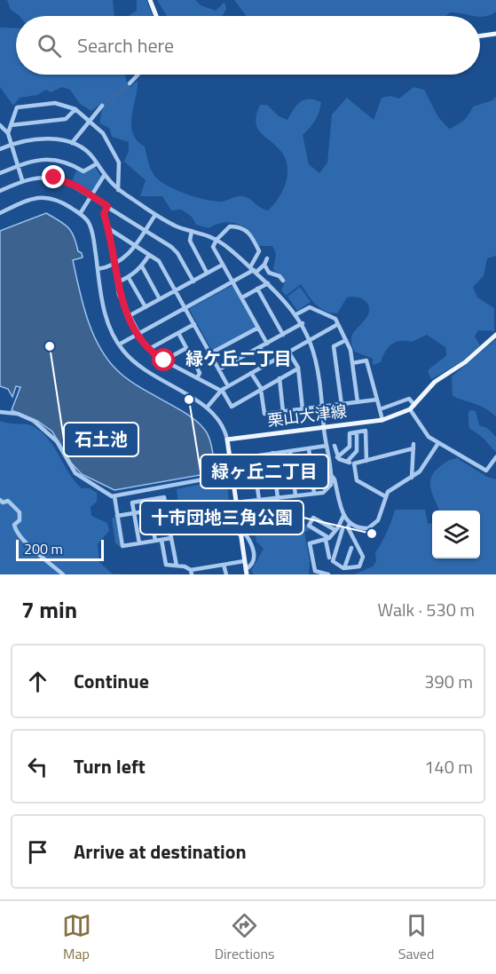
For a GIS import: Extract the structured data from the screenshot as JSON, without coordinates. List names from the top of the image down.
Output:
{
  "streets": {
    "main road": ["栗山大津線"]
  },
  "districts": ["緑ケ丘二丁目"],
  "places": ["石土池", "緑ヶ丘二丁目", "十市団地三角公園"],
  "scale_bar": "200 m",
  "page": {
    "search": "Search here",
    "scale": "200 m",
    "heading": ["7 min", "Walk · 530 m"],
    "list": [
      ["Continue", "390 m"],
      ["Turn left", "140 m"],
      "Arrive at destination"
    ],
    "nav": ["Map", "Directions", "Saved"]
  }
}
